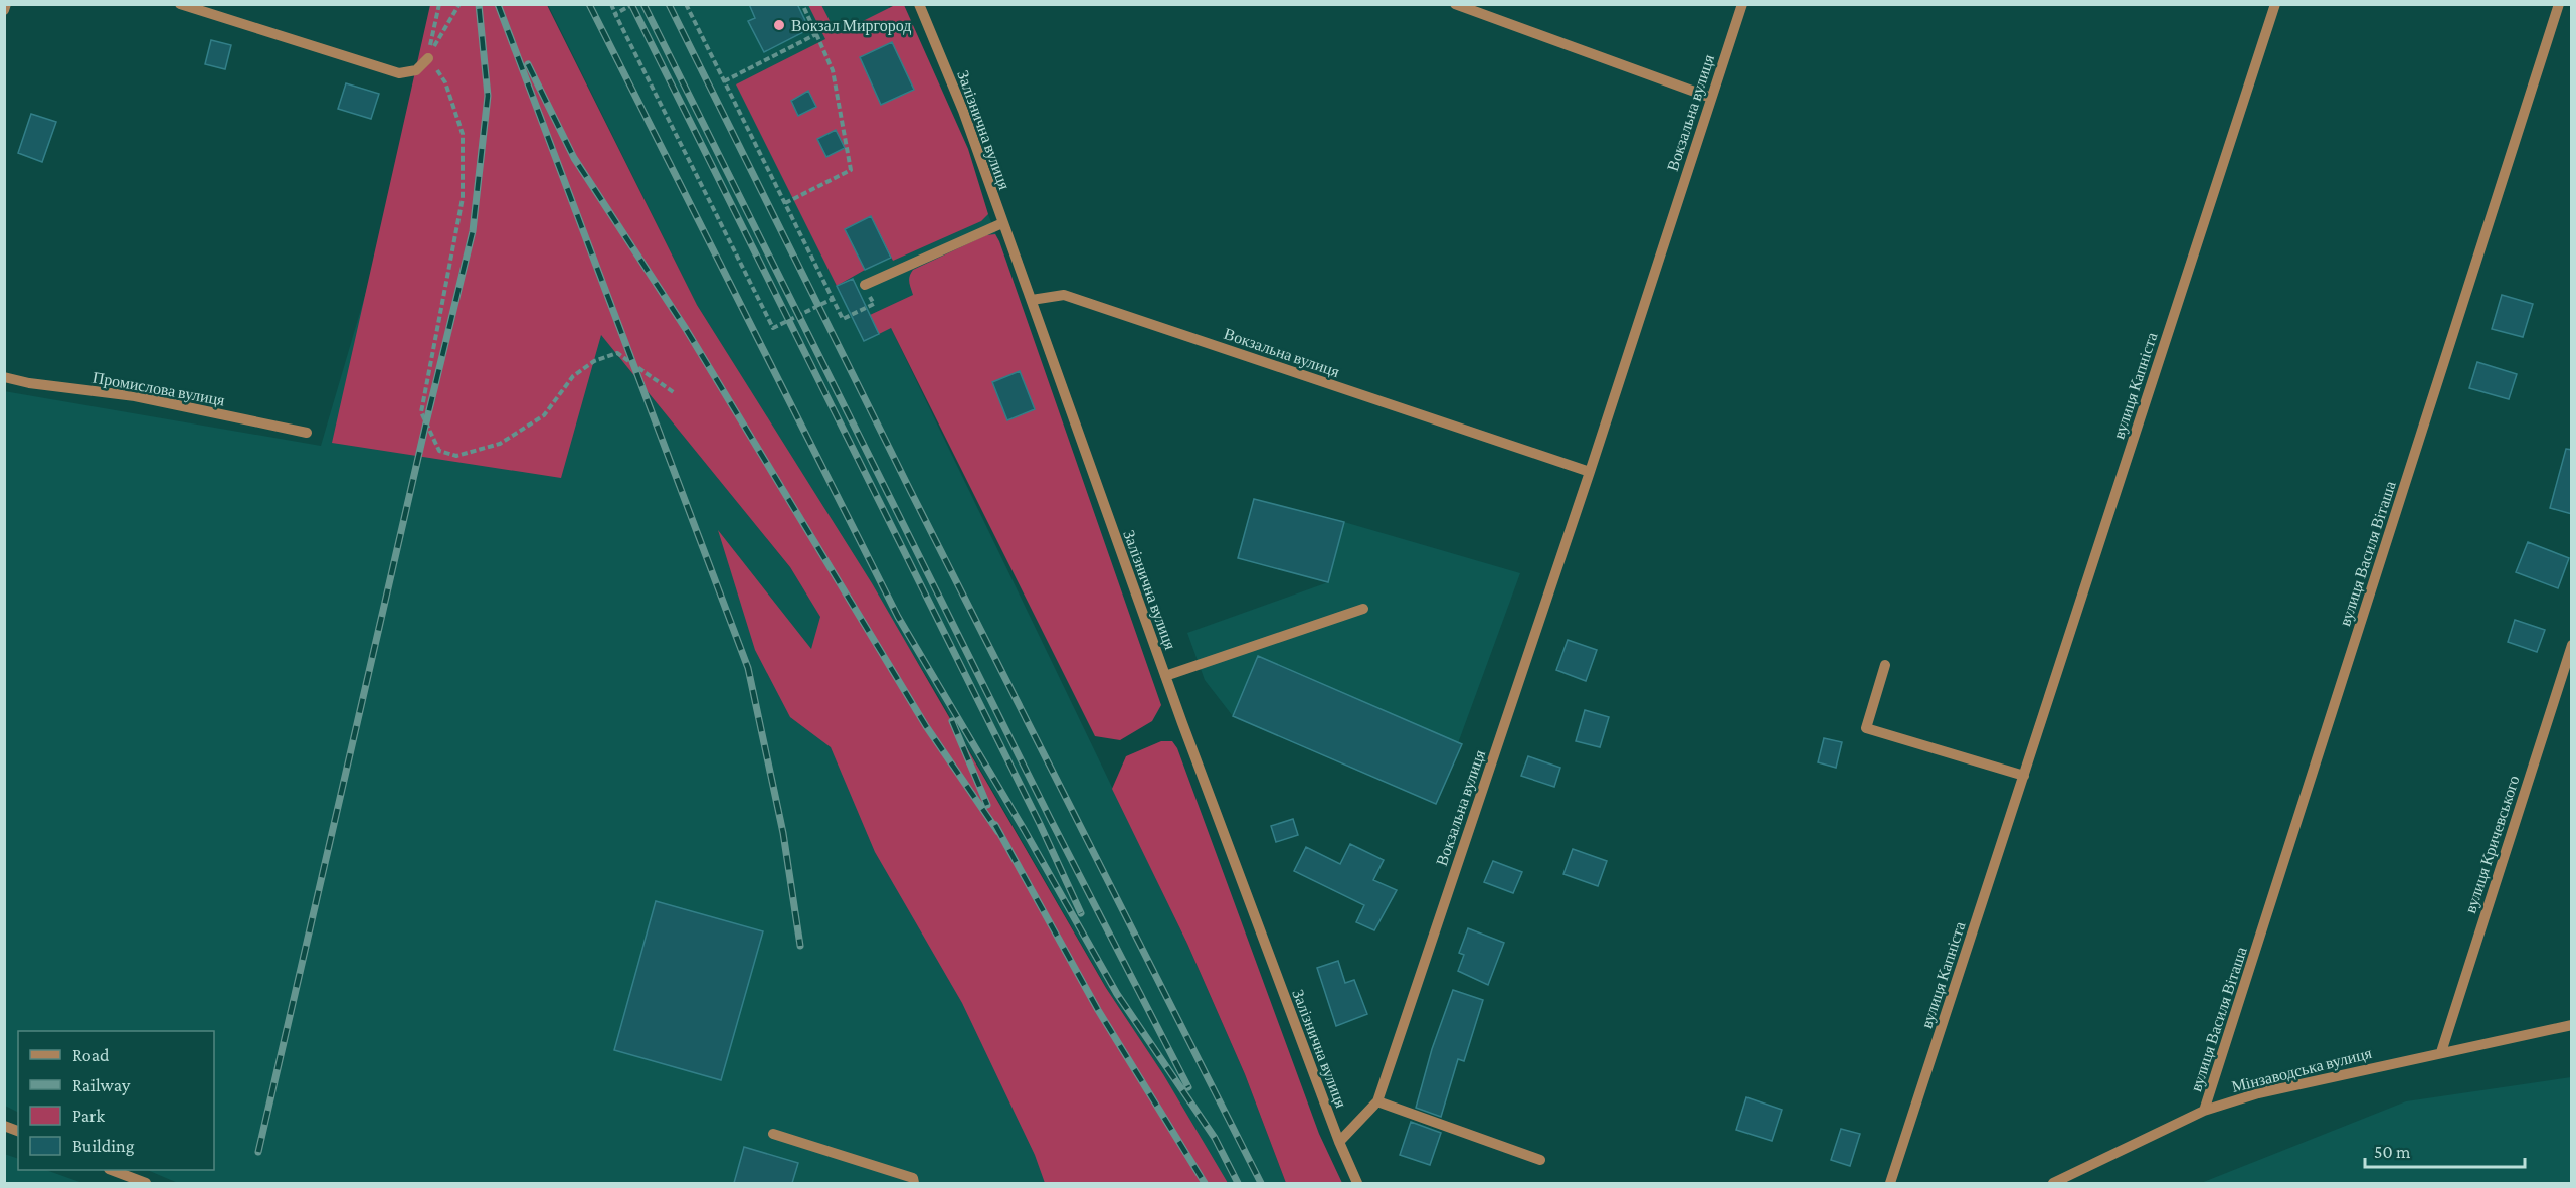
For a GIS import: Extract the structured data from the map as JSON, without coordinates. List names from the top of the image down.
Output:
{
  "streets": {
    "street": [
      "Вокзальна вулиця",
      "Залізнична вулиця",
      "вулиця Капніста",
      "Промислова вулиця",
      "вулиця Василя Віташа",
      "вулиця Кричевського",
      "Мінзаводська вулиця"
    ]
  },
  "crossings": [
    ["Вокзальна вулиця", "Залізнична вулиця"],
    ["вулиця Василя Віташа", "Мінзаводська вулиця"],
    ["вулиця Кричевського", "Мінзаводська вулиця"]
  ],
  "places": ["Вокзал Миргород"],
  "legend": [
    "Road",
    "Railway",
    "Park",
    "Building"
  ],
  "scale_bar": "50 m"
}
